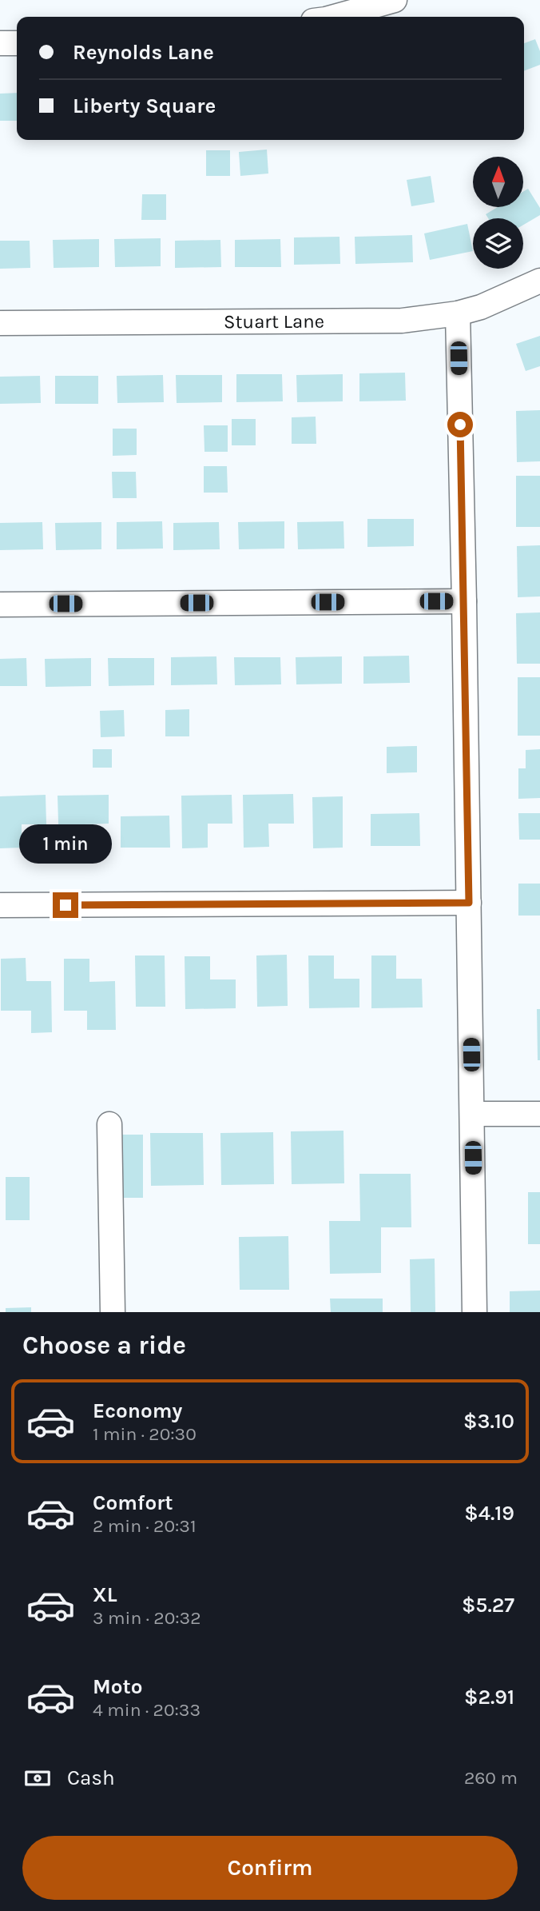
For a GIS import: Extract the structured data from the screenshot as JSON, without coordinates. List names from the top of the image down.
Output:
{
  "streets": {
    "street": ["Stuart Lane"]
  },
  "north": "top",
  "page": {
    "banner": ["Reynolds Lane", "Liberty Square"],
    "bubble": "1 min",
    "heading": "Choose a ride",
    "list": [
      {
        "name": "Economy",
        "note": "1 min · 20:30",
        "value": "$3.10"
      },
      {
        "name": "Comfort",
        "note": "2 min · 20:31",
        "value": "$4.19"
      },
      {
        "name": "XL",
        "note": "3 min · 20:32",
        "value": "$5.27"
      },
      {
        "name": "Moto",
        "note": "4 min · 20:33",
        "value": "$2.91"
      }
    ],
    "pay": ["Cash", "260 m"],
    "buttons": "Confirm"
  }
}
